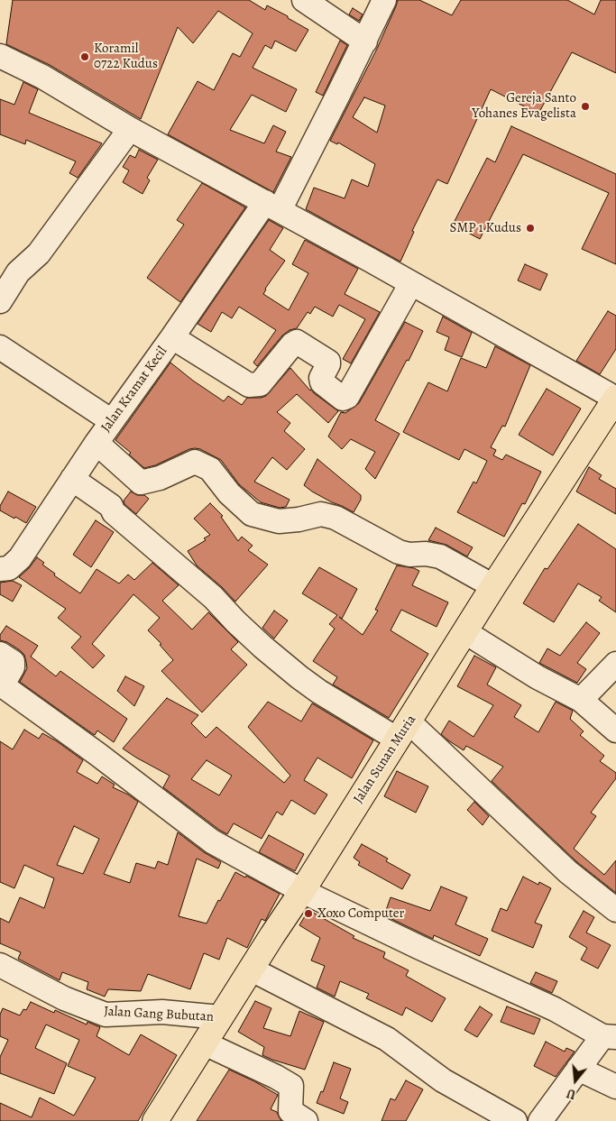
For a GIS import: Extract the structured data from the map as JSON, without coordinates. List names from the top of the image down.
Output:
{
  "streets": {
    "main road": ["Jalan Sunan Muria"],
    "street": ["Jalan Kramat Kecil", "Jalan Gang Bubutan"]
  },
  "crossings": [
    ["Jalan Sunan Muria", "Jalan Gang Bubutan"]
  ],
  "places": [
    "Koramil 0722 Kudus",
    "Gereja Santo Yohanes Evagelista",
    "SMP 1 Kudus",
    "Xoxo Computer"
  ],
  "north": "bottom"
}
